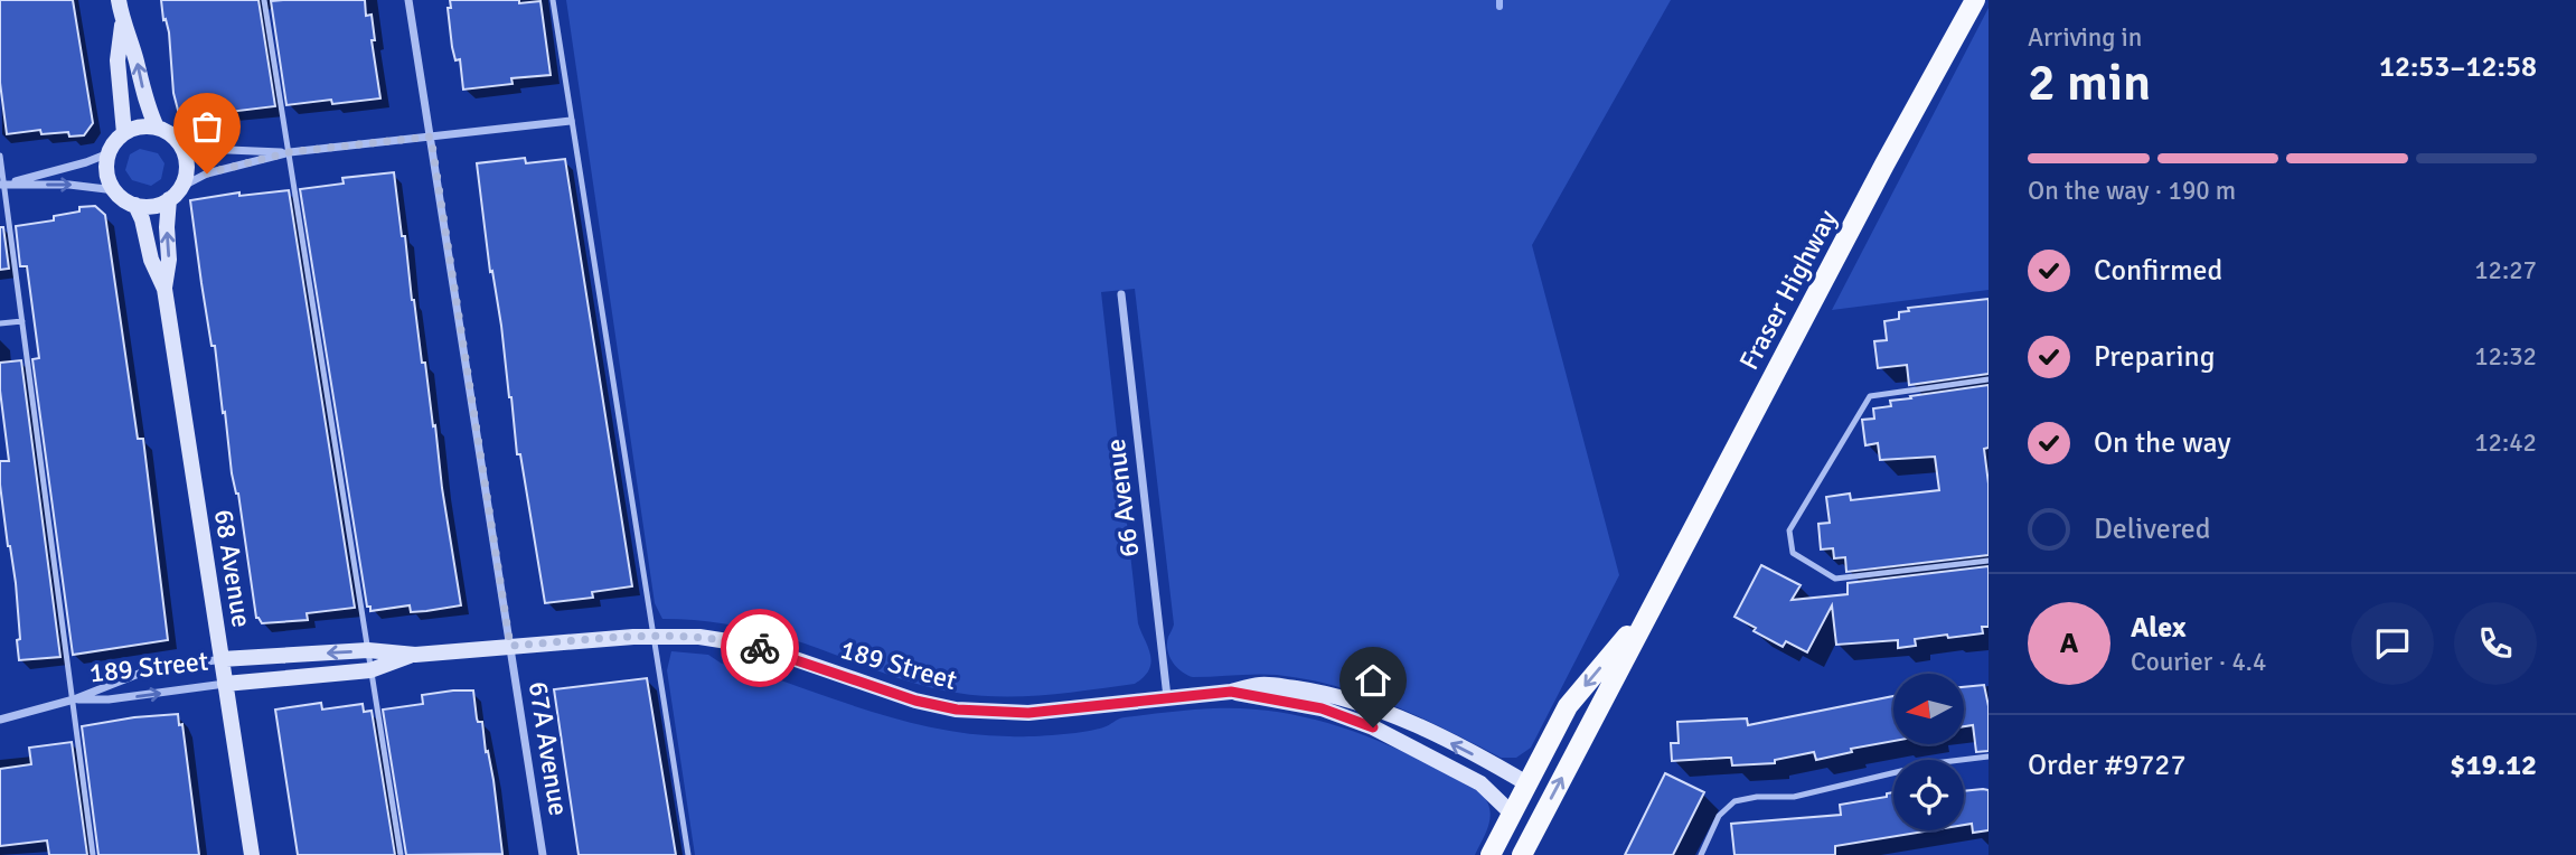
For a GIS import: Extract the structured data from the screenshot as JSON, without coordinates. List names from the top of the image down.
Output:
{
  "streets": {
    "main road": ["Fraser Highway"],
    "street": [
      "66 Avenue",
      "68 Avenue",
      "189 Street",
      "67A Avenue"
    ]
  },
  "crossings": [
    ["Fraser Highway", "189 Street"],
    ["66 Avenue", "189 Street"],
    ["68 Avenue", "189 Street"],
    ["189 Street", "67A Avenue"]
  ],
  "north": "left",
  "page": {
    "heading": ["2 min", "Arriving in", "12:53–12:58"],
    "panel": [
      "Alex",
      "Courier · 4.4",
      "Order #9727",
      "$19.12"
    ],
    "bar": "On the way · 190 m",
    "list": [
      ["Confirmed", "12:27"],
      ["Preparing", "12:32"],
      ["On the way", "12:42"],
      "Delivered"
    ],
    "round": "A"
  }
}
